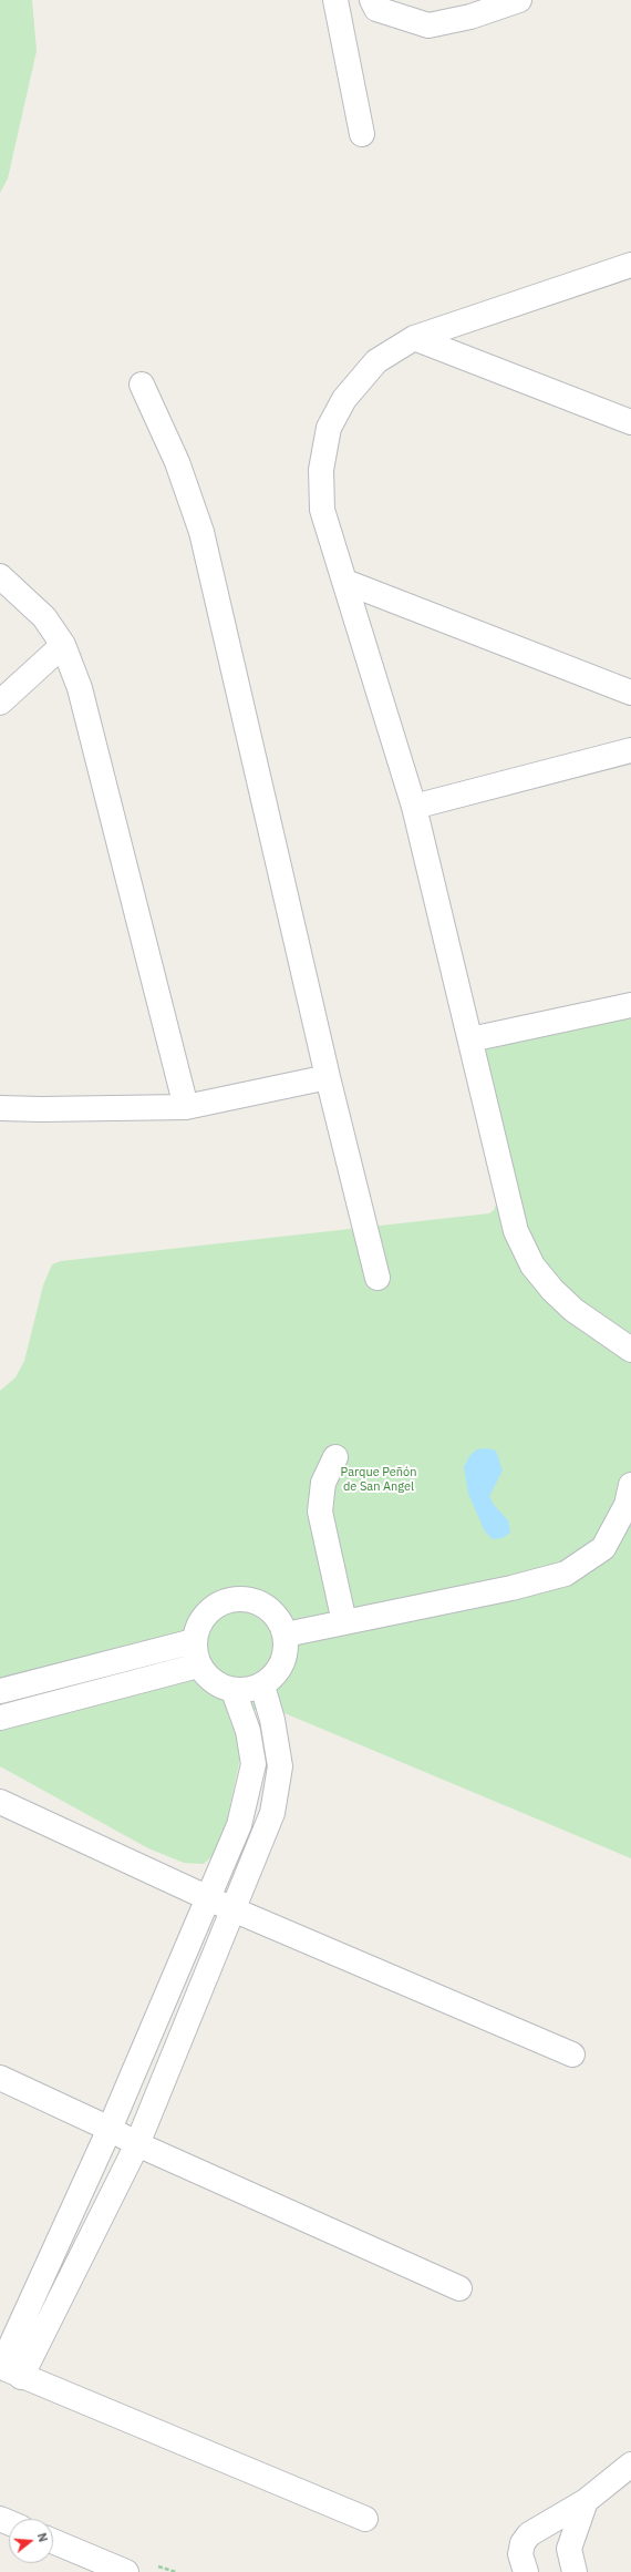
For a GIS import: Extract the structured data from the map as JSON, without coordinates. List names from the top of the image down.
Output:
{
  "parks": ["Parque Peñón de San Angel"],
  "north": "right"
}
